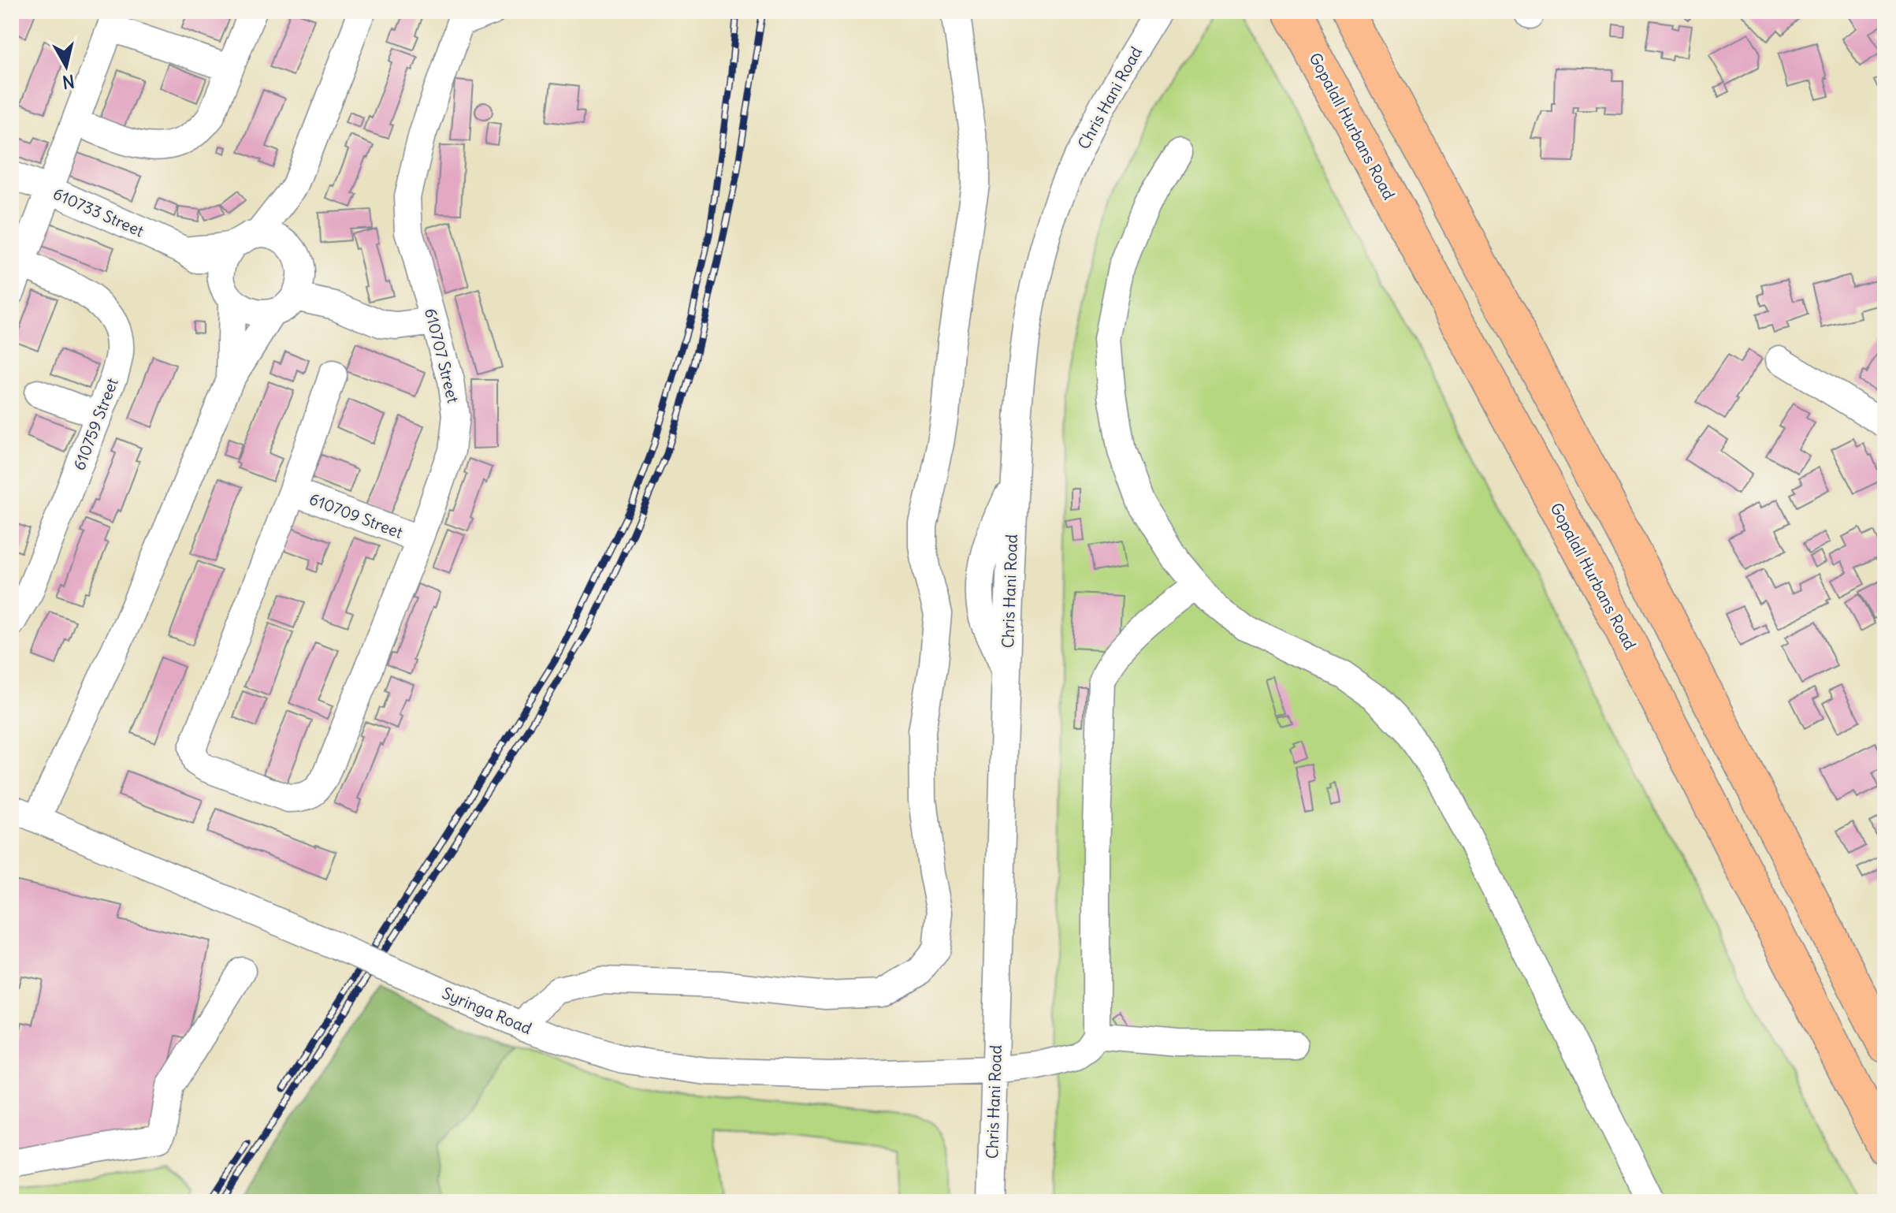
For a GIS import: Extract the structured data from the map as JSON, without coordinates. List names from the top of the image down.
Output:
{
  "streets": {
    "highway": ["Gopalall Hurbans Road"],
    "street": [
      "Chris Hani Road",
      "610733 Street",
      "610707 Street",
      "610759 Street",
      "610709 Street",
      "Syringa Road"
    ]
  },
  "crossings": [
    ["Chris Hani Road", "Syringa Road"],
    ["610707 Street", "610709 Street"]
  ],
  "north": "bottom"
}
